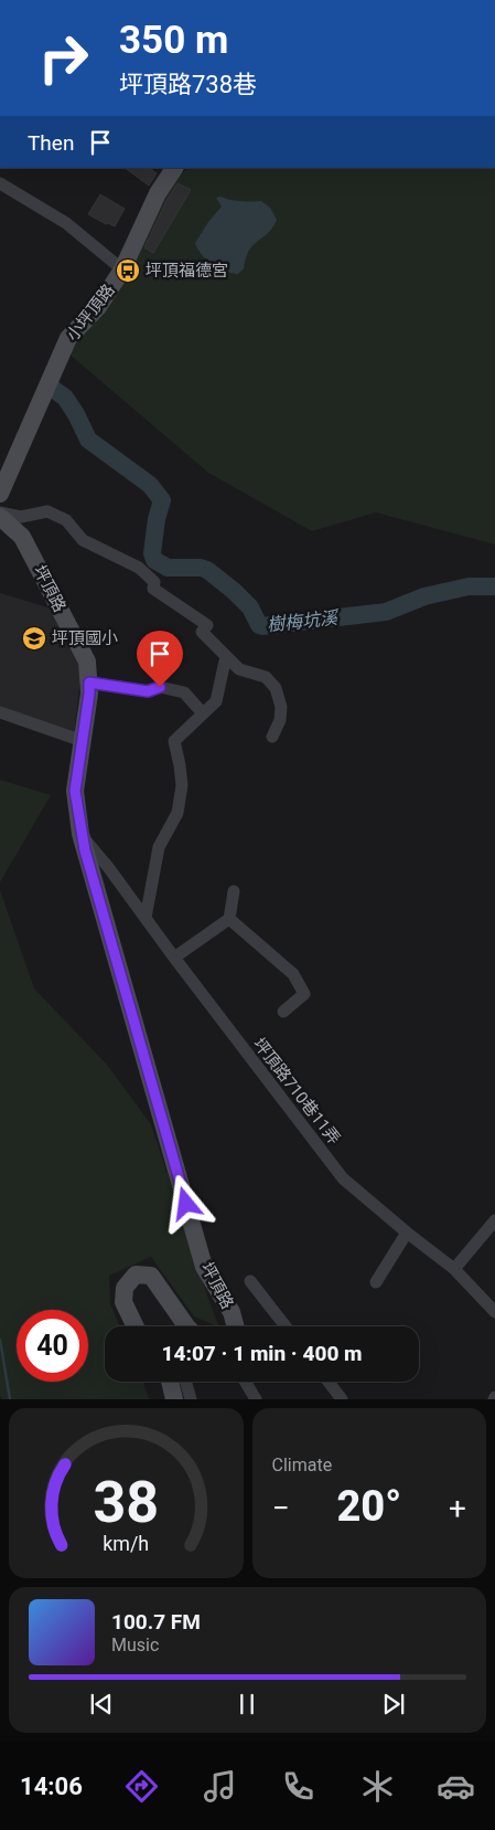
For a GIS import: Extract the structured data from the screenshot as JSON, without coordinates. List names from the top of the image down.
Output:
{
  "streets": {
    "street": ["小坪頂路", "坪頂路", "坪頂路710巷11弄"]
  },
  "crossings": [
    ["坪頂路", "坪頂路710巷11弄"]
  ],
  "water": ["樹梅坑溪"],
  "places": {
    "bus stop": ["坪頂福德宮"],
    "school or university": ["坪頂國小"]
  },
  "page": {
    "turn": ["350 m", "坪頂路738巷"],
    "then": "Then",
    "limit": "40",
    "trip": "14:07 · 1 min · 400 m",
    "tile": "Climate",
    "heat": ["−", "20°", "+"],
    "song": ["100.7 FM", "Music"],
    "tabs": "14:06",
    "gauge": ["38", "km/h"]
  }
}
